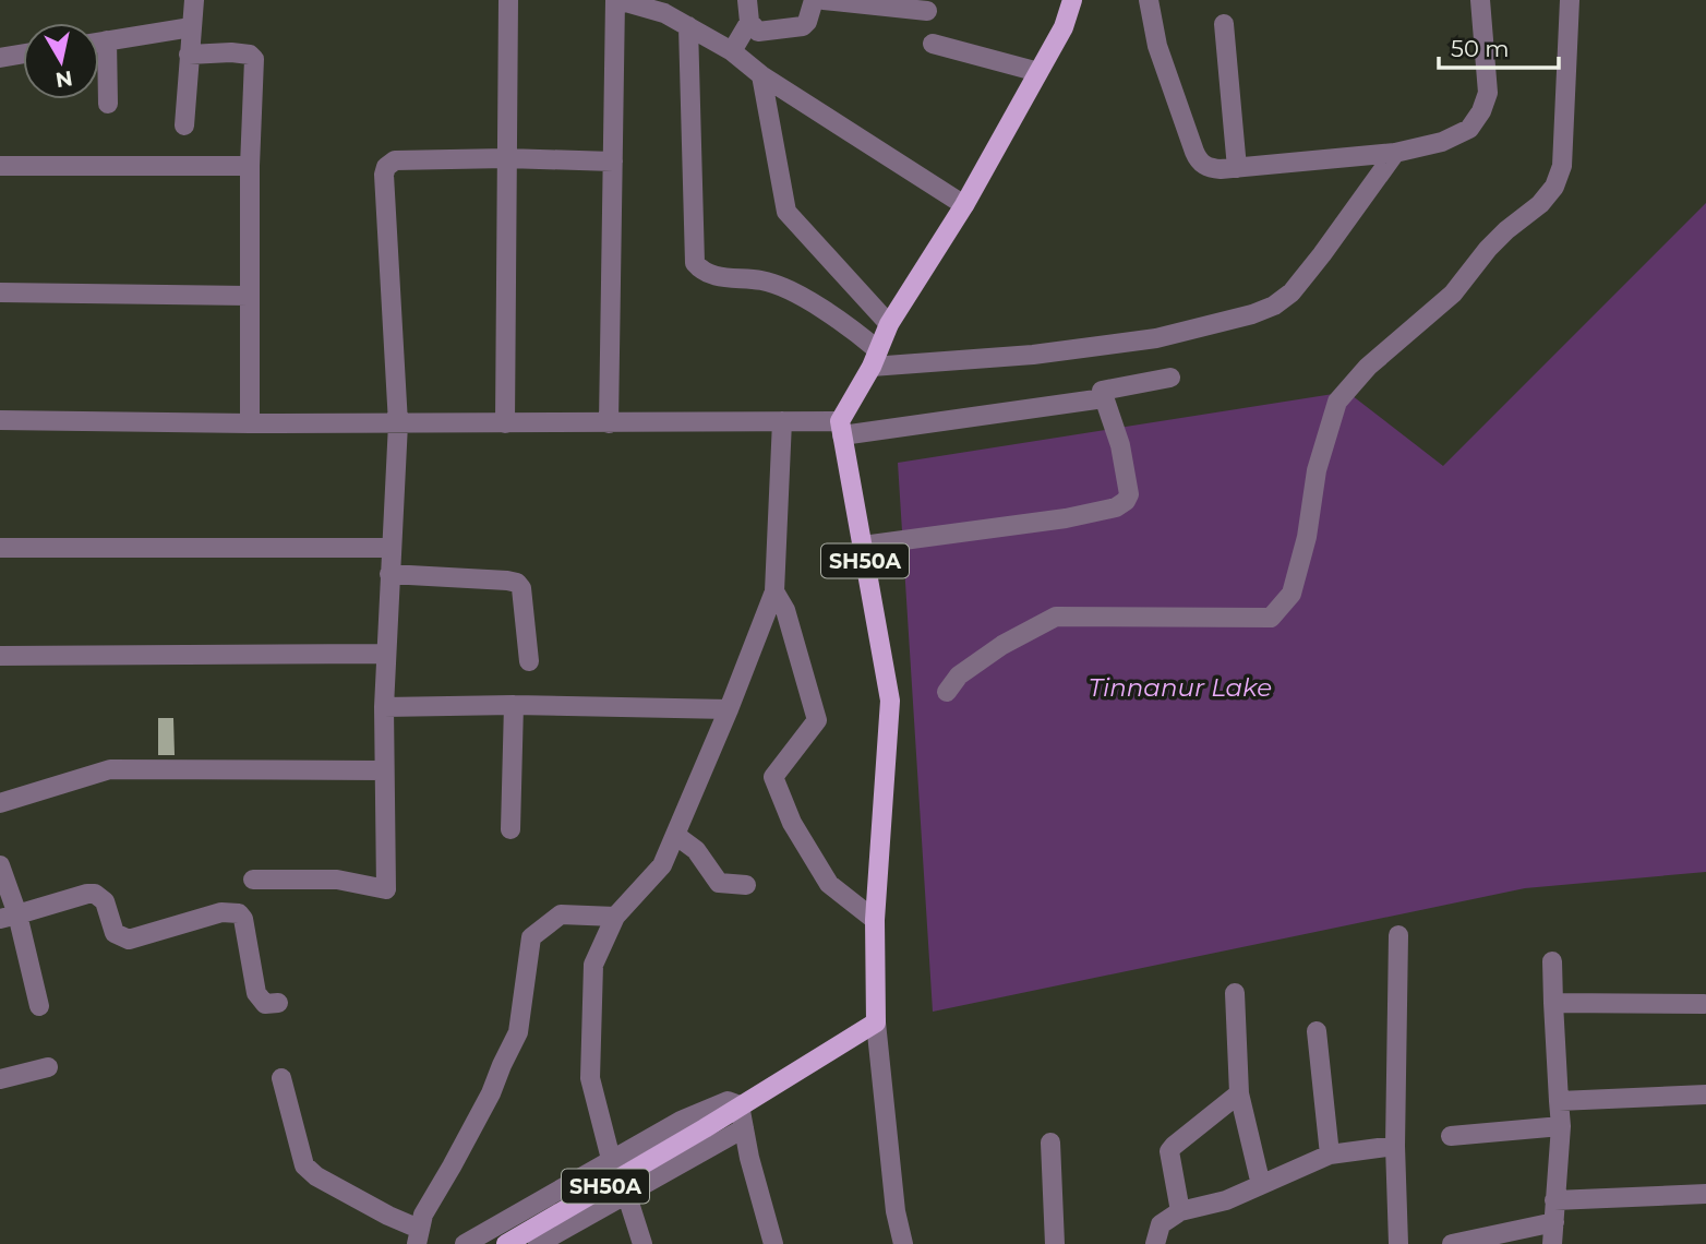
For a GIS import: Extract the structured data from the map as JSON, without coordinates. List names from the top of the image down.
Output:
{
  "streets": {
    "main road": ["SH50A"]
  },
  "water": ["Tinnanur Lake"],
  "scale_bar": "50 m",
  "north": "bottom"
}
